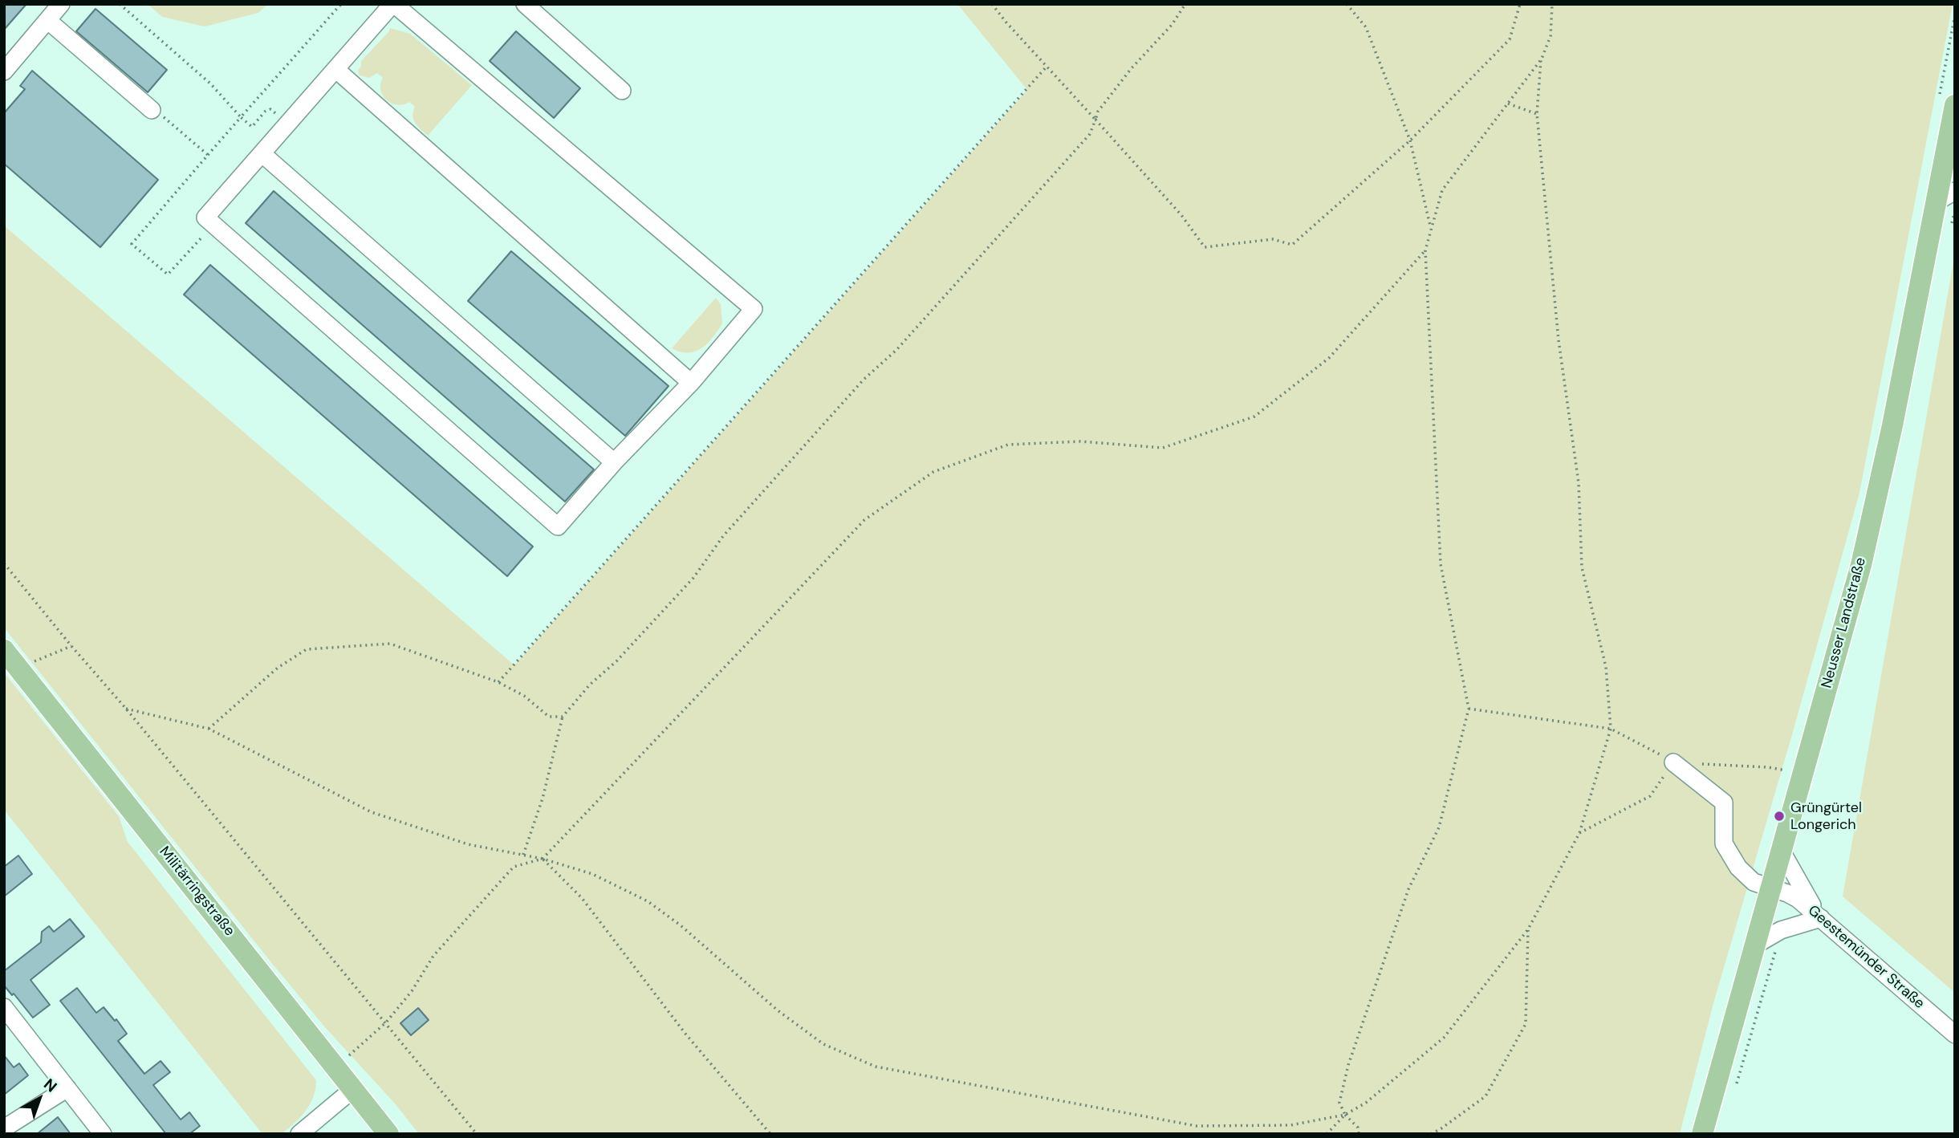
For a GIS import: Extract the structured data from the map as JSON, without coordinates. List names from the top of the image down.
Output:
{
  "streets": {
    "main road": ["Neusser Landstraße", "Militärringstraße"],
    "street": ["Geestemünder Straße"]
  },
  "crossings": [
    ["Neusser Landstraße", "Geestemünder Straße"]
  ],
  "places": ["Grüngürtel Longerich"],
  "north": "top right"
}
